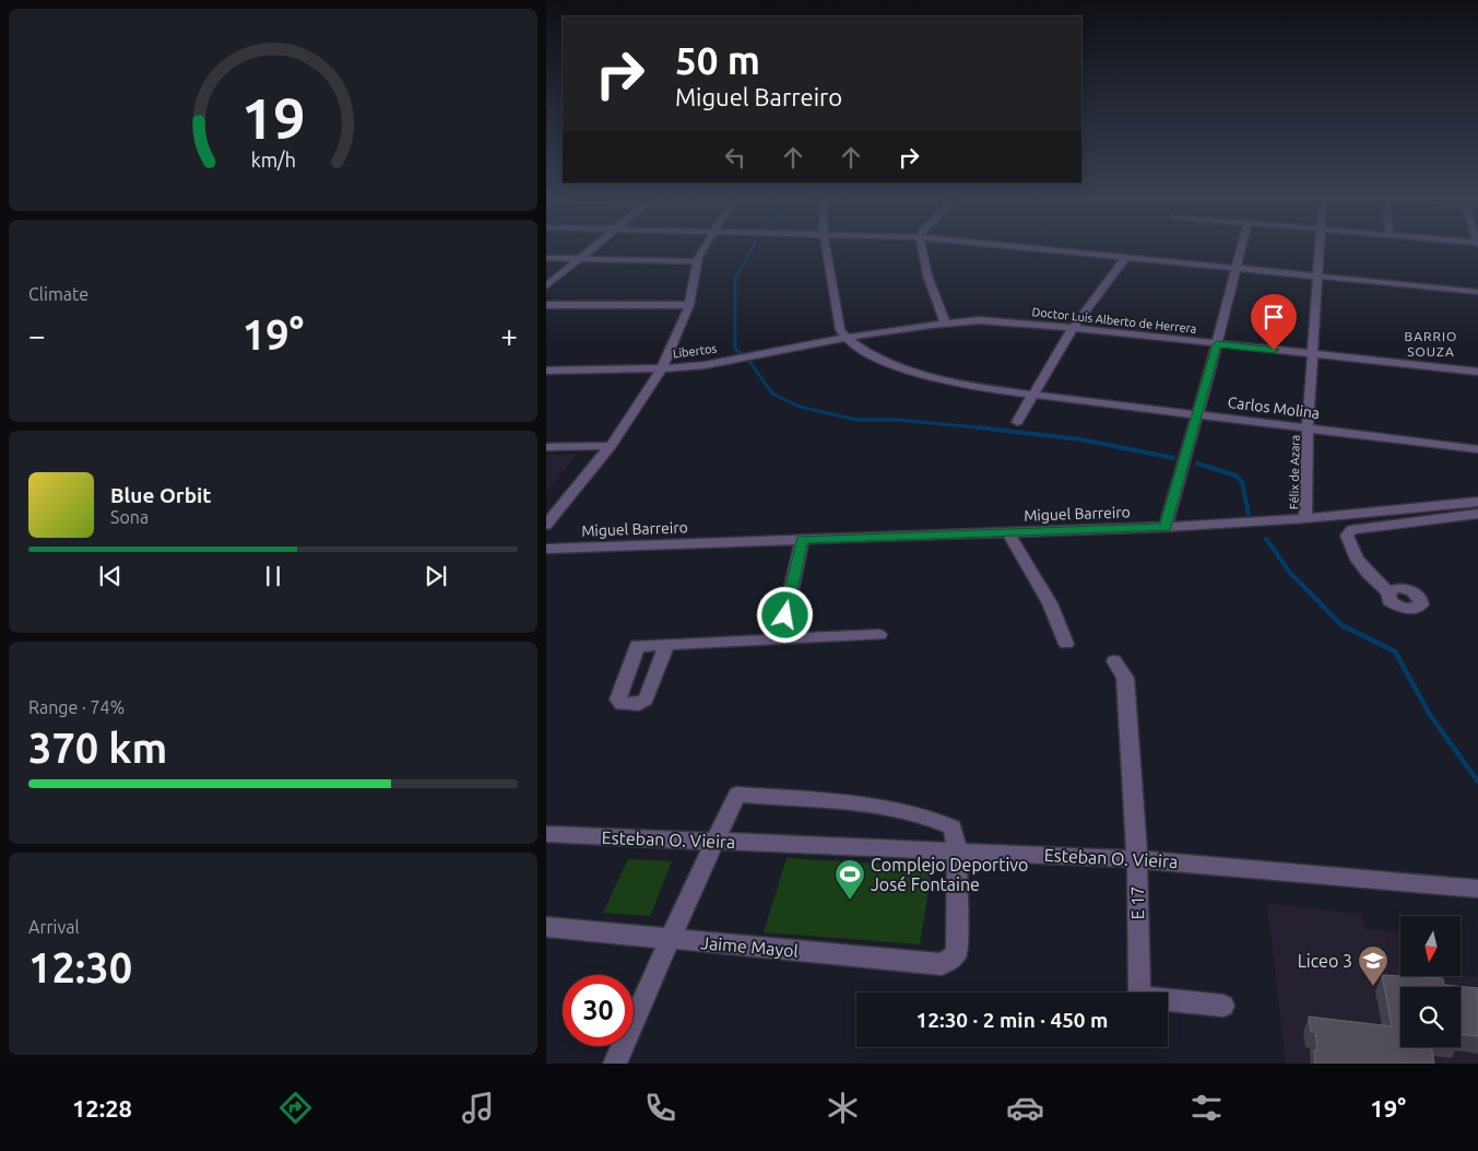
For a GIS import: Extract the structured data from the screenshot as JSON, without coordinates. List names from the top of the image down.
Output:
{
  "streets": {
    "street": [
      "Doctor Luis Alberto de Herrera",
      "Libertos",
      "Carlos Molina",
      "Félix de Azara",
      "Miguel Barreiro",
      "Esteban O. Vieira",
      "E 17",
      "Jaime Mayol"
    ]
  },
  "crossings": [
    ["Doctor Luis Alberto de Herrera", "Libertos"],
    ["Doctor Luis Alberto de Herrera", "Carlos Molina"],
    ["Doctor Luis Alberto de Herrera", "Félix de Azara"],
    ["Libertos", "Carlos Molina"],
    ["Carlos Molina", "Félix de Azara"],
    ["Félix de Azara", "Miguel Barreiro"],
    ["Esteban O. Vieira", "E 17"],
    ["Esteban O. Vieira", "Jaime Mayol"]
  ],
  "districts": ["BARRIO SOUZA"],
  "places": {
    "sports": ["Complejo Deportivo José Fontaine"],
    "school or university": ["Liceo 3"]
  },
  "north": "bottom",
  "page": {
    "turn": ["50 m", "Miguel Barreiro"],
    "tile": [
      "Climate",
      ["Range · 74%", "370 km"],
      ["Arrival", "12:30"]
    ],
    "heat": ["−", "19°", "+"],
    "song": ["Blue Orbit", "Sona"],
    "limit": "30",
    "trip": "12:30 · 2 min · 450 m",
    "tabs": ["12:28", "19°"],
    "gauge": ["19", "km/h"]
  }
}
